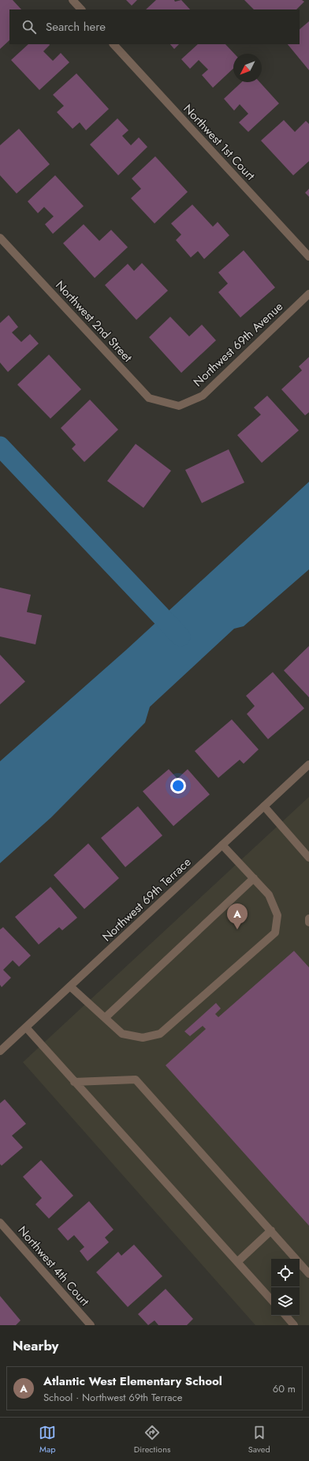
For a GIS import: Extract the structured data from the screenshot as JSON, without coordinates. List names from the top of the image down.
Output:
{
  "streets": {
    "street": [
      "Northwest 1st Court",
      "Northwest 2nd Street",
      "Northwest 69th Avenue",
      "Northwest 69th Terrace",
      "Northwest 4th Court"
    ]
  },
  "crossings": [
    ["Northwest 2nd Street", "Northwest 69th Avenue"]
  ],
  "north": "bottom left",
  "page": {
    "search": "Search here",
    "pins": "A",
    "heading": "Nearby",
    "list": [
      {
        "mark": "A",
        "name": "Atlantic West Elementary School",
        "note": "School · Northwest 69th Terrace",
        "value": "60 m"
      }
    ],
    "nav": ["Map", "Directions", "Saved"]
  }
}
